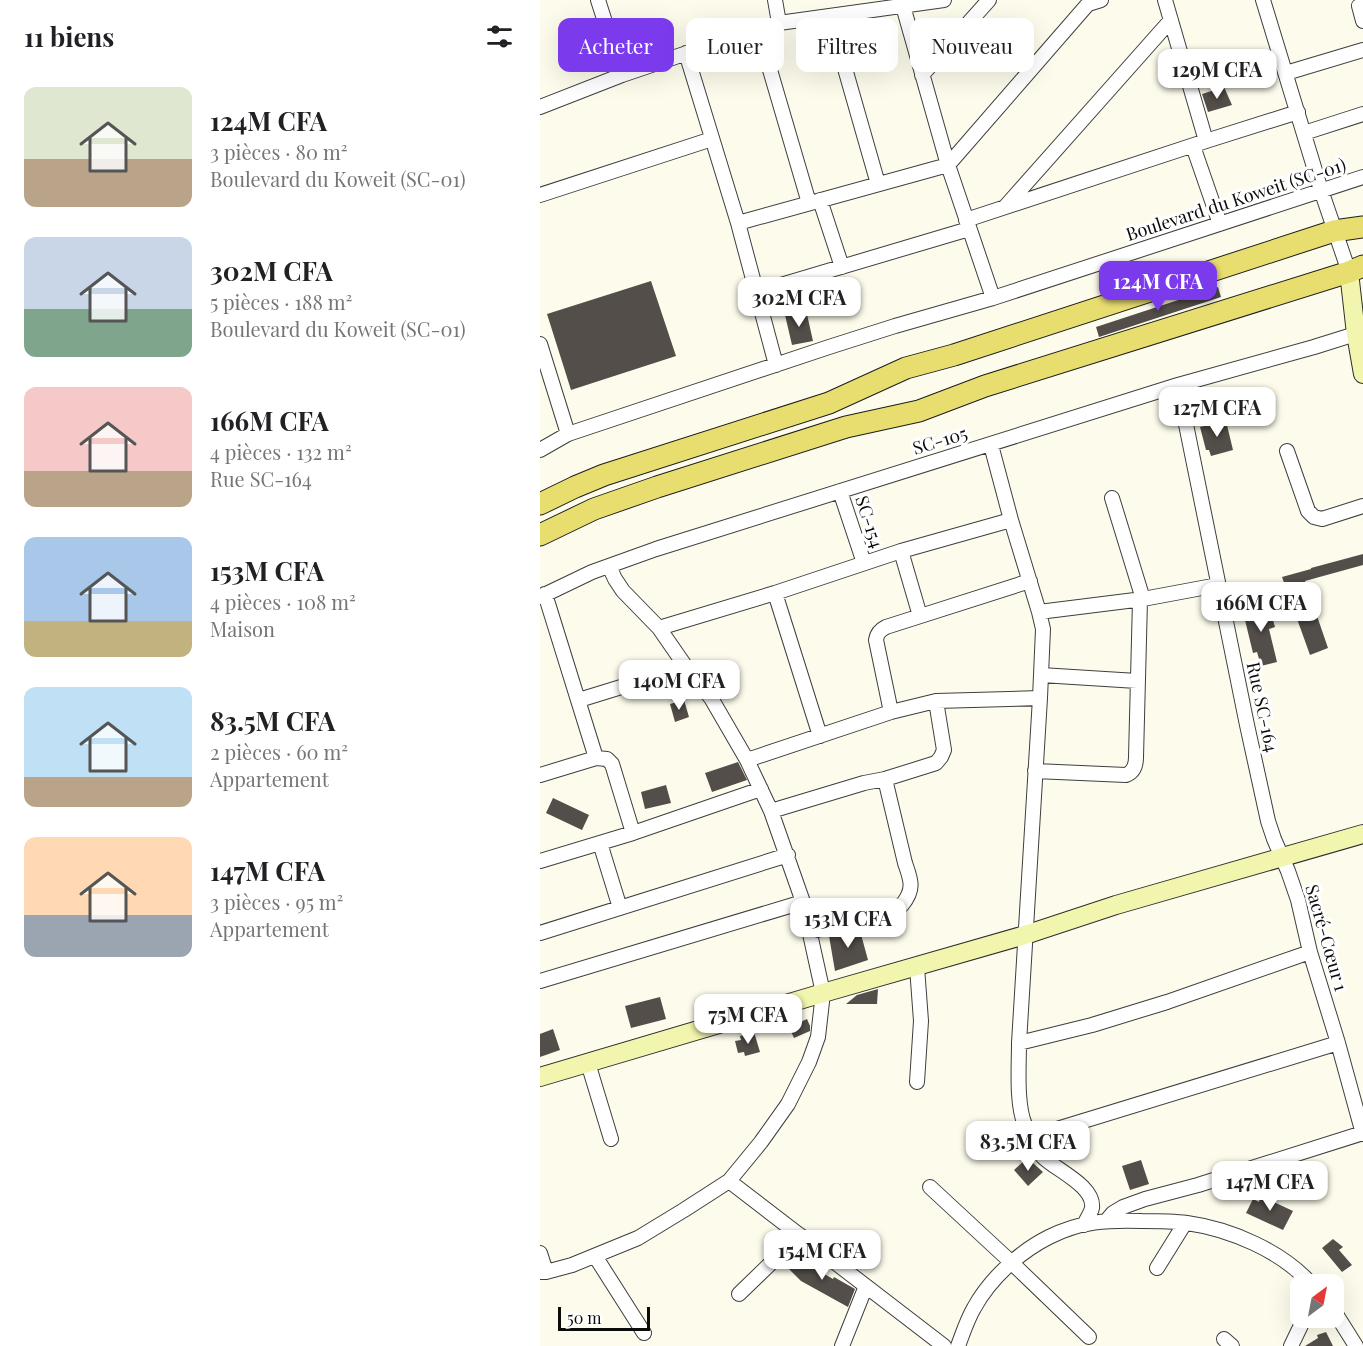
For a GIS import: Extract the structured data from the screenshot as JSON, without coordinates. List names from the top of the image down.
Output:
{
  "streets": {
    "street": [
      "Boulevard du Koweit (SC-01)",
      "SC-105",
      "SC-154",
      "Rue SC-164",
      "Sacré-Cœur 1"
    ]
  },
  "crossings": [
    ["SC-105", "SC-154"],
    ["SC-105", "Rue SC-164"],
    ["Rue SC-164", "Sacré-Cœur 1"]
  ],
  "scale_bar": "50 m",
  "north": "top right",
  "page": {
    "heading": "11 biens",
    "chip": [
      "Acheter",
      "Louer",
      "Filtres",
      "Nouveau"
    ],
    "price": [
      "129M CFA",
      "124M CFA",
      "302M CFA",
      "127M CFA",
      "166M CFA",
      "140M CFA",
      "153M CFA",
      "75M CFA",
      "83.5M CFA",
      "147M CFA",
      "154M CFA"
    ],
    "list": [
      {
        "name": "124M CFA",
        "note": "3 pièces · 80 m² · Boulevard du Koweit (SC-01)"
      },
      {
        "name": "302M CFA",
        "note": "5 pièces · 188 m² · Boulevard du Koweit (SC-01)"
      },
      {
        "name": "166M CFA",
        "note": "4 pièces · 132 m² · Rue SC-164"
      },
      {
        "name": "153M CFA",
        "note": "4 pièces · 108 m² · Maison"
      },
      {
        "name": "83.5M CFA",
        "note": "2 pièces · 60 m² · Appartement"
      },
      {
        "name": "147M CFA",
        "note": "3 pièces · 95 m² · Appartement"
      }
    ],
    "scale": "50 m"
  }
}
